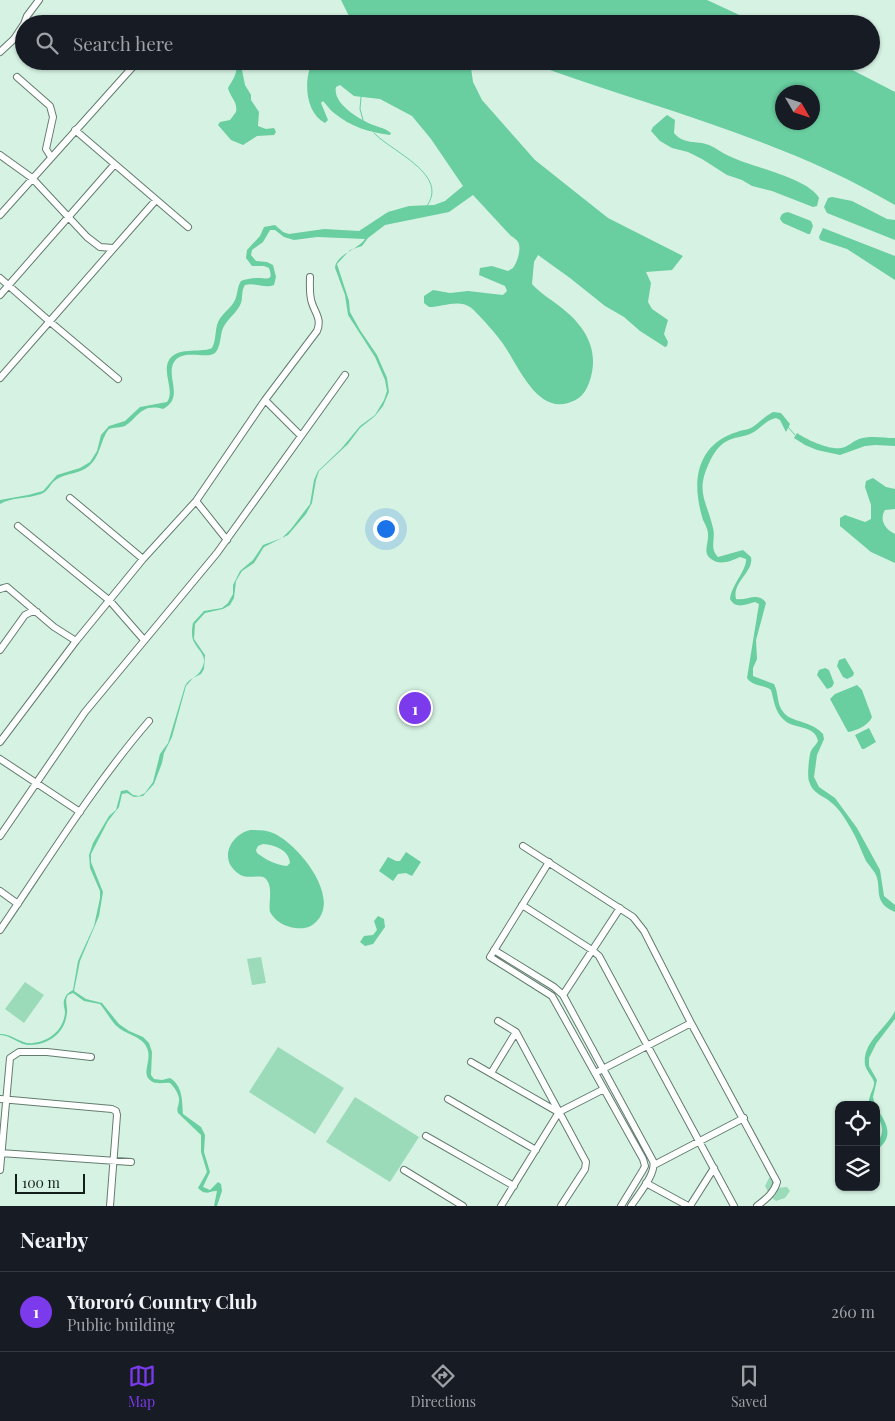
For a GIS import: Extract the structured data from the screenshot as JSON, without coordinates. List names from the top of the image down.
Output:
{
  "scale_bar": "100 m",
  "north": "bottom right",
  "page": {
    "search": "Search here",
    "pins": "1",
    "scale": "100 m",
    "heading": "Nearby",
    "list": [
      {
        "mark": "1",
        "name": "Ytororó Country Club",
        "note": "Public building",
        "value": "260 m"
      }
    ],
    "nav": ["Map", "Directions", "Saved"]
  }
}
